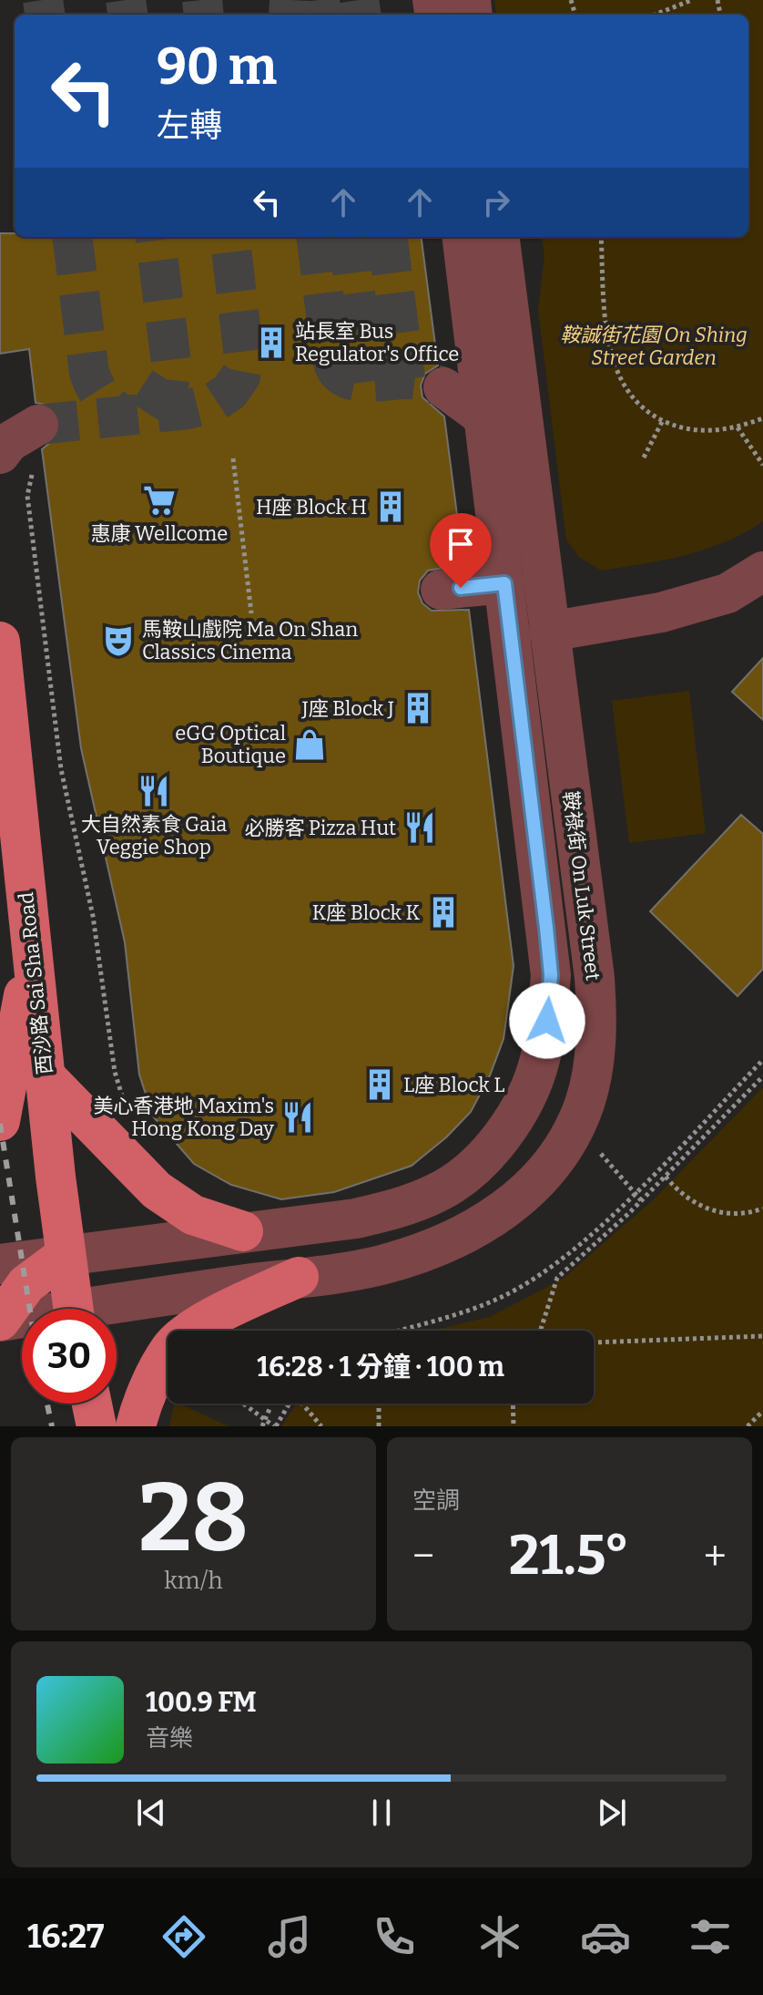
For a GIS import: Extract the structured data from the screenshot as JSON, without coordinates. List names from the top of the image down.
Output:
{
  "streets": {
    "main road": ["西沙路 Sai Sha Road"],
    "street": ["鞍祿街 On Luk Street"]
  },
  "crossings": [
    ["鞍祿街 On Luk Street", "西沙路 Sai Sha Road"]
  ],
  "parks": ["鞍誠街花園 On Shing Street Garden"],
  "places": {
    "building": [
      "站長室 Bus Regulator's Office",
      "H座 Block H",
      "J座 Block J",
      "K座 Block K",
      "L座 Block L"
    ],
    "supermarket": ["惠康 Wellcome"],
    "theatre": ["馬鞍山戲院 Ma On Shan Classics Cinema"],
    "shop": ["eGG Optical Boutique"],
    "restaurant": ["大自然素食 Gaia Veggie Shop", "必勝客 Pizza Hut", "美心香港地 Maxim's Hong Kong Day"]
  },
  "page": {
    "turn": ["90 m", "左轉"],
    "limit": "30",
    "trip": "16:28 · 1 分鐘 · 100 m",
    "tile": [
      ["28", "km/h"],
      "空調"
    ],
    "heat": ["−", "21.5°", "+"],
    "song": ["100.9 FM", "音樂"],
    "tabs": "16:27"
  }
}
